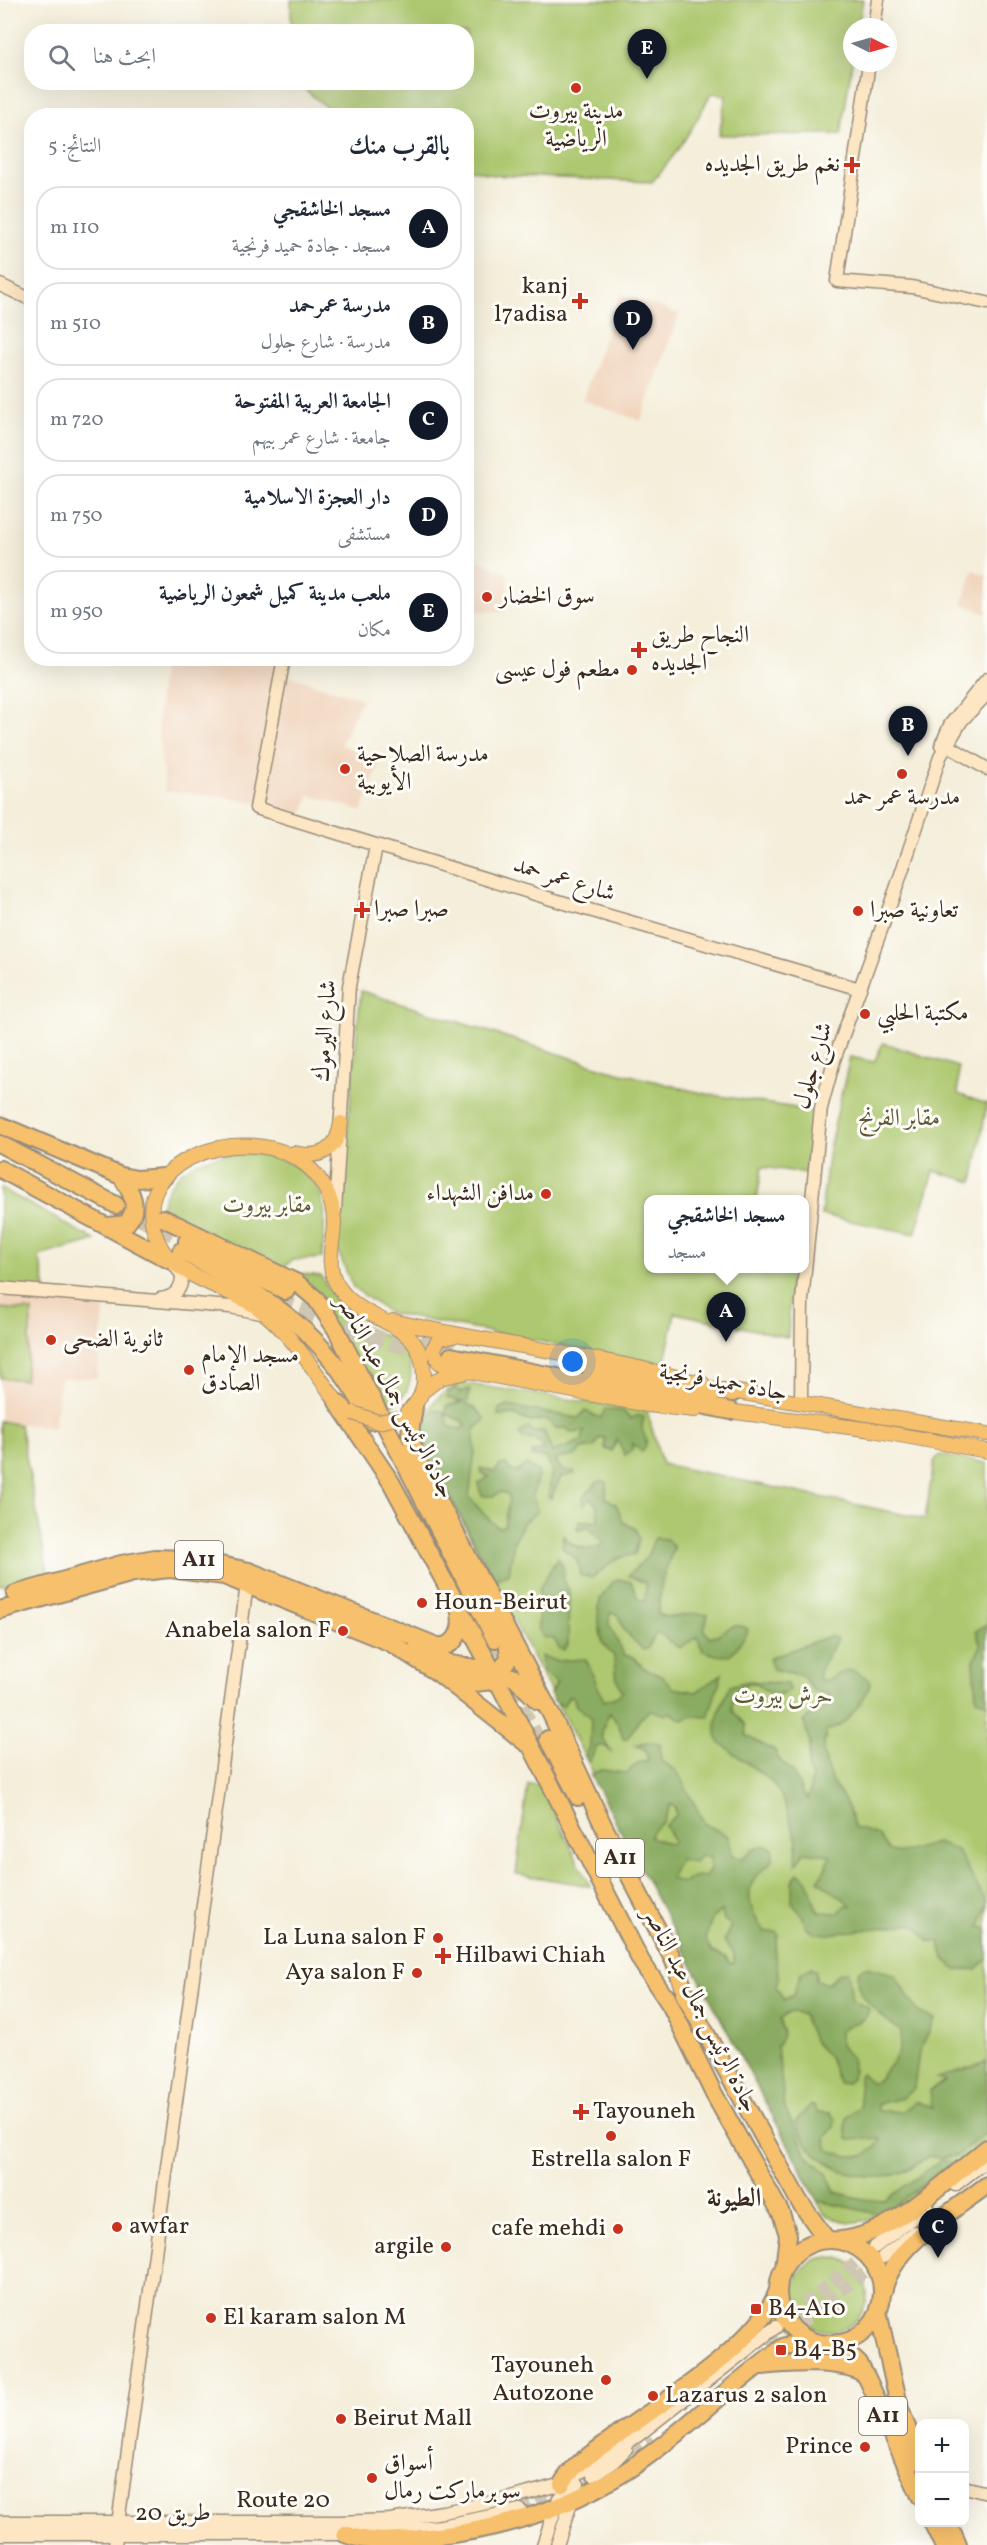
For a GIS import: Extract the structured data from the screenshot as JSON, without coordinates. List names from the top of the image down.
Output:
{
  "streets": {
    "highway": ["جادة حميد فرنجية", "جادة الرئيس جمال عبد الناصر", "A11"],
    "street": [
      "شارع عمر حمد",
      "شارع اليرموك",
      "شارع جلول",
      "Route 20",
      "طريق 20"
    ]
  },
  "crossings": [
    ["شارع عمر حمد", "شارع اليرموك"],
    ["شارع عمر حمد", "شارع جلول"],
    ["شارع جلول", "جادة حميد فرنجية"],
    ["جادة الرئيس جمال عبد الناصر", "A11"]
  ],
  "districts": ["الطيونة"],
  "parks": ["مقابر الفرنج", "مقابر بيروت", "حرش بيروت"],
  "places": {
    "other": [
      "مدينة بيروت الرياضية",
      "سوق الخضار",
      "مطعم فول عيسى",
      "مدرسة الصلاحية الأيوبية",
      "مدرسة عمر حمد",
      "تعاونية صبرا",
      "مكتبة الحلبي",
      "مدافن الشهداء",
      "ثانوية الضحى",
      "مسجد الإمام الصادق",
      "Houn-Beirut",
      "Anabela salon F",
      "La Luna salon F",
      "Aya salon F",
      "Estrella salon F",
      "awfar",
      "cafe mehdi",
      "argile",
      "El karam salon M",
      "Tayouneh Autozone",
      "Lazarus 2 salon",
      "Beirut Mall",
      "Prince",
      "أسواق سوبرماركت رمال"
    ],
    "health": [
      "نغم طريق الجديده",
      "kanj l7adisa",
      "النجاح طريق الجديده",
      "صبرا صبرا",
      "Hilbawi Chiah",
      "Tayouneh"
    ],
    "transit": ["B4-A10", "B4-B5"]
  },
  "north": "right",
  "page": {
    "search": "ابحث هنا",
    "pins": [
      "E",
      "D",
      "B",
      "A",
      "C"
    ],
    "heading": ["بالقرب منك", "النتائج: 5"],
    "list": [
      {
        "mark": "A",
        "name": "مسجد الخاشقجي",
        "note": "مسجد · جادة حميد فرنجية",
        "value": "110 m"
      },
      {
        "mark": "B",
        "name": "مدرسة عمرحمد",
        "note": "مدرسة · شارع جلول",
        "value": "510 m"
      },
      {
        "mark": "C",
        "name": "الجامعة العربية المفتوحة",
        "note": "جامعة · شارع عمر بيهم",
        "value": "720 m"
      },
      {
        "mark": "D",
        "name": "دار العجزة الاسلامية",
        "note": "مستشفى",
        "value": "750 m"
      },
      {
        "mark": "E",
        "name": "ملعب مدينة كميل شمعون الرياضية",
        "note": "مكان",
        "value": "950 m"
      }
    ],
    "popup": ["مسجد الخاشقجي", "مسجد"],
    "map_buttons": ["+", "−"]
  }
}
